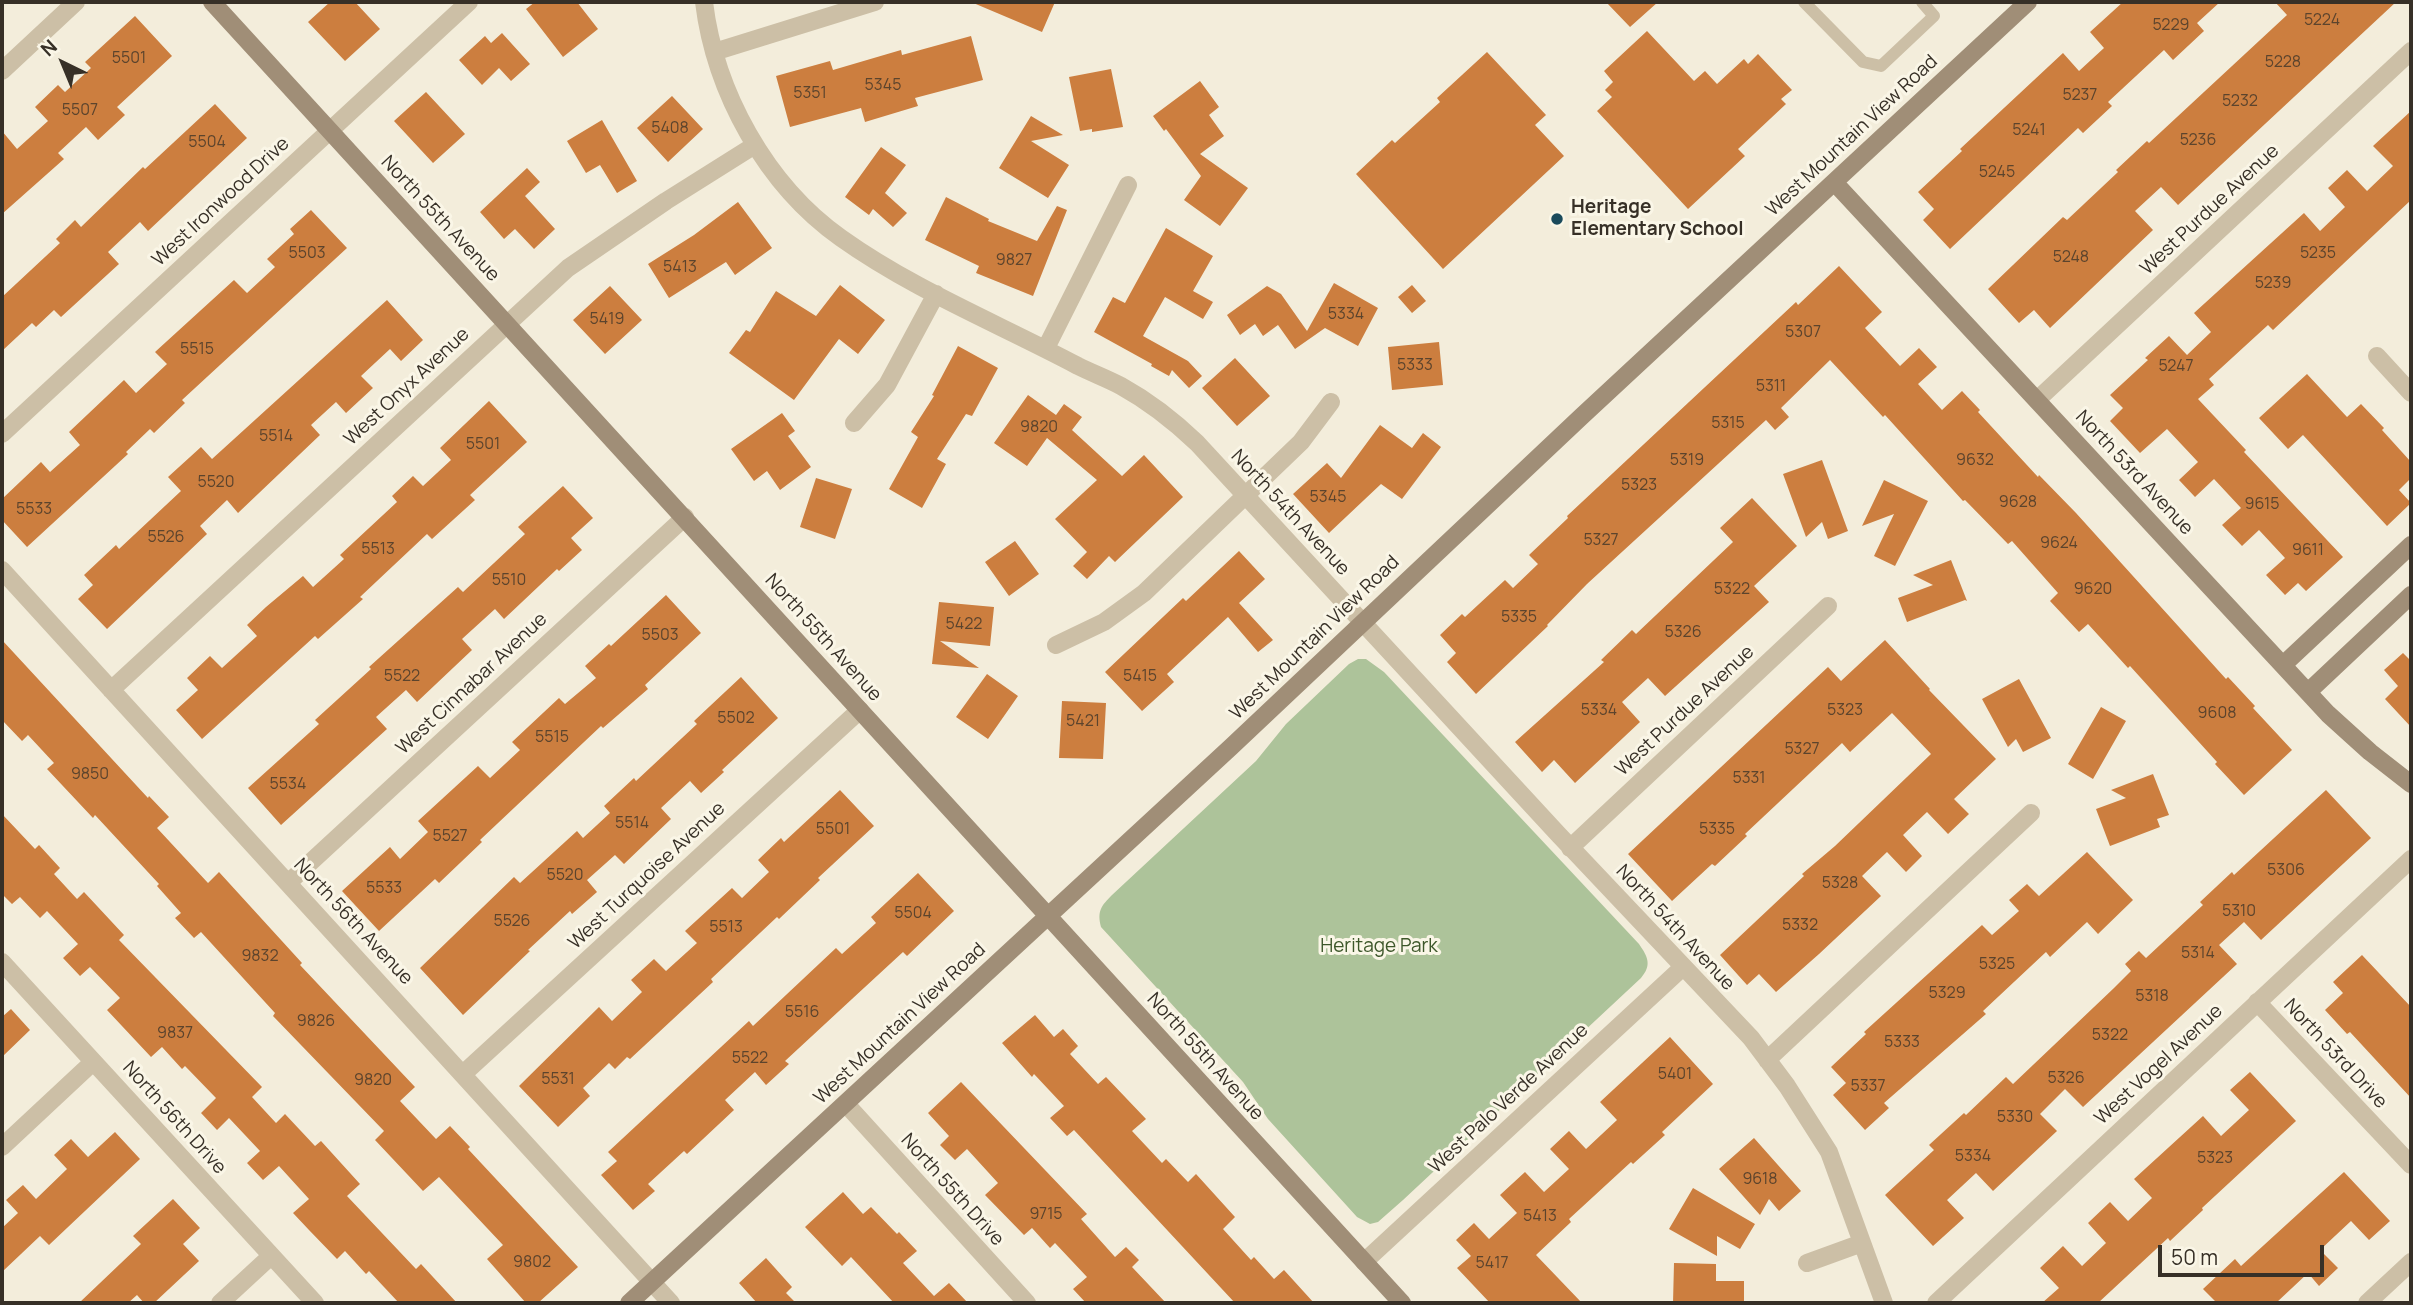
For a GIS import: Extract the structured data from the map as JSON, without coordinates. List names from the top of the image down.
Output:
{
  "streets": {
    "street": [
      "West Mountain View Road",
      "West Ironwood Drive",
      "West Purdue Avenue",
      "North 55th Avenue",
      "West Onyx Avenue",
      "North 53rd Avenue",
      "North 54th Avenue",
      "West Cinnabar Avenue",
      "West Turquoise Avenue",
      "North 56th Avenue",
      "North 53rd Drive",
      "West Vogel Avenue",
      "West Palo Verde Avenue",
      "North 56th Drive",
      "North 55th Drive"
    ]
  },
  "crossings": [
    ["West Mountain View Road", "North 55th Avenue"],
    ["West Mountain View Road", "North 53rd Avenue"],
    ["West Mountain View Road", "North 54th Avenue"],
    ["West Mountain View Road", "North 56th Avenue"],
    ["West Mountain View Road", "North 55th Drive"],
    ["West Ironwood Drive", "North 55th Avenue"],
    ["West Purdue Avenue", "North 53rd Avenue"],
    ["West Purdue Avenue", "North 54th Avenue"],
    ["North 55th Avenue", "West Onyx Avenue"],
    ["North 55th Avenue", "West Cinnabar Avenue"],
    ["North 55th Avenue", "West Turquoise Avenue"],
    ["North 55th Avenue", "West Palo Verde Avenue"],
    ["West Onyx Avenue", "North 54th Avenue"],
    ["West Onyx Avenue", "North 56th Avenue"],
    ["North 54th Avenue", "West Palo Verde Avenue"],
    ["West Cinnabar Avenue", "North 56th Avenue"],
    ["West Turquoise Avenue", "North 56th Avenue"],
    ["North 53rd Drive", "West Vogel Avenue"]
  ],
  "parks": ["Heritage Park"],
  "places": ["Heritage Elementary School"],
  "house_numbers": [
    "5224",
    "5229",
    "5501",
    "5228",
    "5345",
    "5351",
    "5237",
    "5232",
    "5507",
    "5408",
    "5241",
    "5236",
    "5504",
    "5245",
    "5503",
    "5235",
    "5248",
    "9827",
    "5413",
    "5239",
    "5334",
    "5419",
    "5307",
    "5515",
    "5333",
    "5247",
    "5311",
    "5315",
    "9820",
    "5514",
    "5501",
    "5319",
    "9632",
    "5520",
    "5323",
    "5345",
    "9628",
    "9615",
    "5533",
    "5526",
    "5327",
    "9624",
    "5513",
    "9611",
    "5510",
    "5322",
    "9620",
    "5335",
    "5422",
    "5326",
    "5503",
    "5522",
    "5415",
    "5334",
    "5323",
    "9608",
    "5502",
    "5421",
    "5515",
    "5327",
    "9850",
    "5331",
    "5534",
    "5514",
    "5501",
    "5335",
    "5527",
    "5306",
    "5520",
    "5328",
    "5533",
    "5310",
    "5504",
    "5526",
    "5332",
    "5513",
    "5314",
    "9832",
    "5325",
    "5329",
    "5318",
    "5516",
    "9826",
    "9837",
    "5322",
    "5333",
    "5522",
    "5401",
    "5326",
    "5531",
    "9820",
    "5337",
    "5330",
    "5334",
    "5323",
    "9618",
    "9715",
    "5413",
    "9802",
    "5417"
  ],
  "scale_bar": "50 m",
  "north": "top left"
}
